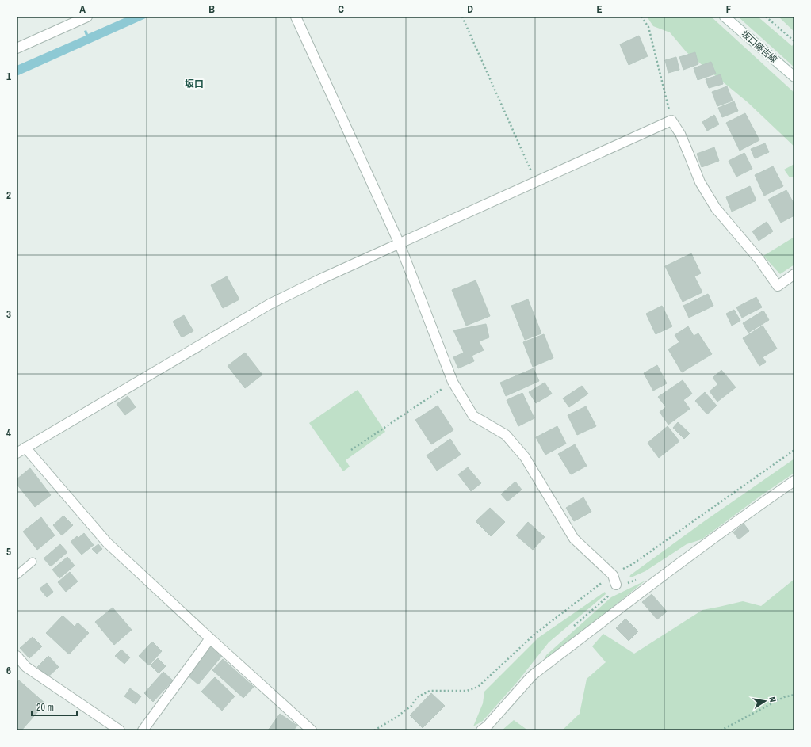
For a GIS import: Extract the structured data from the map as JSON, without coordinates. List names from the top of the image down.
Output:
{
  "streets": {
    "street": ["坂口藤吉線"]
  },
  "districts": ["坂口"],
  "scale_bar": "20 m",
  "north": "right",
  "grid": {
    "columns": [
      "A",
      "B",
      "C",
      "D",
      "E",
      "F"
    ],
    "rows": [
      "1",
      "2",
      "3",
      "4",
      "5",
      "6"
    ]
  }
}
